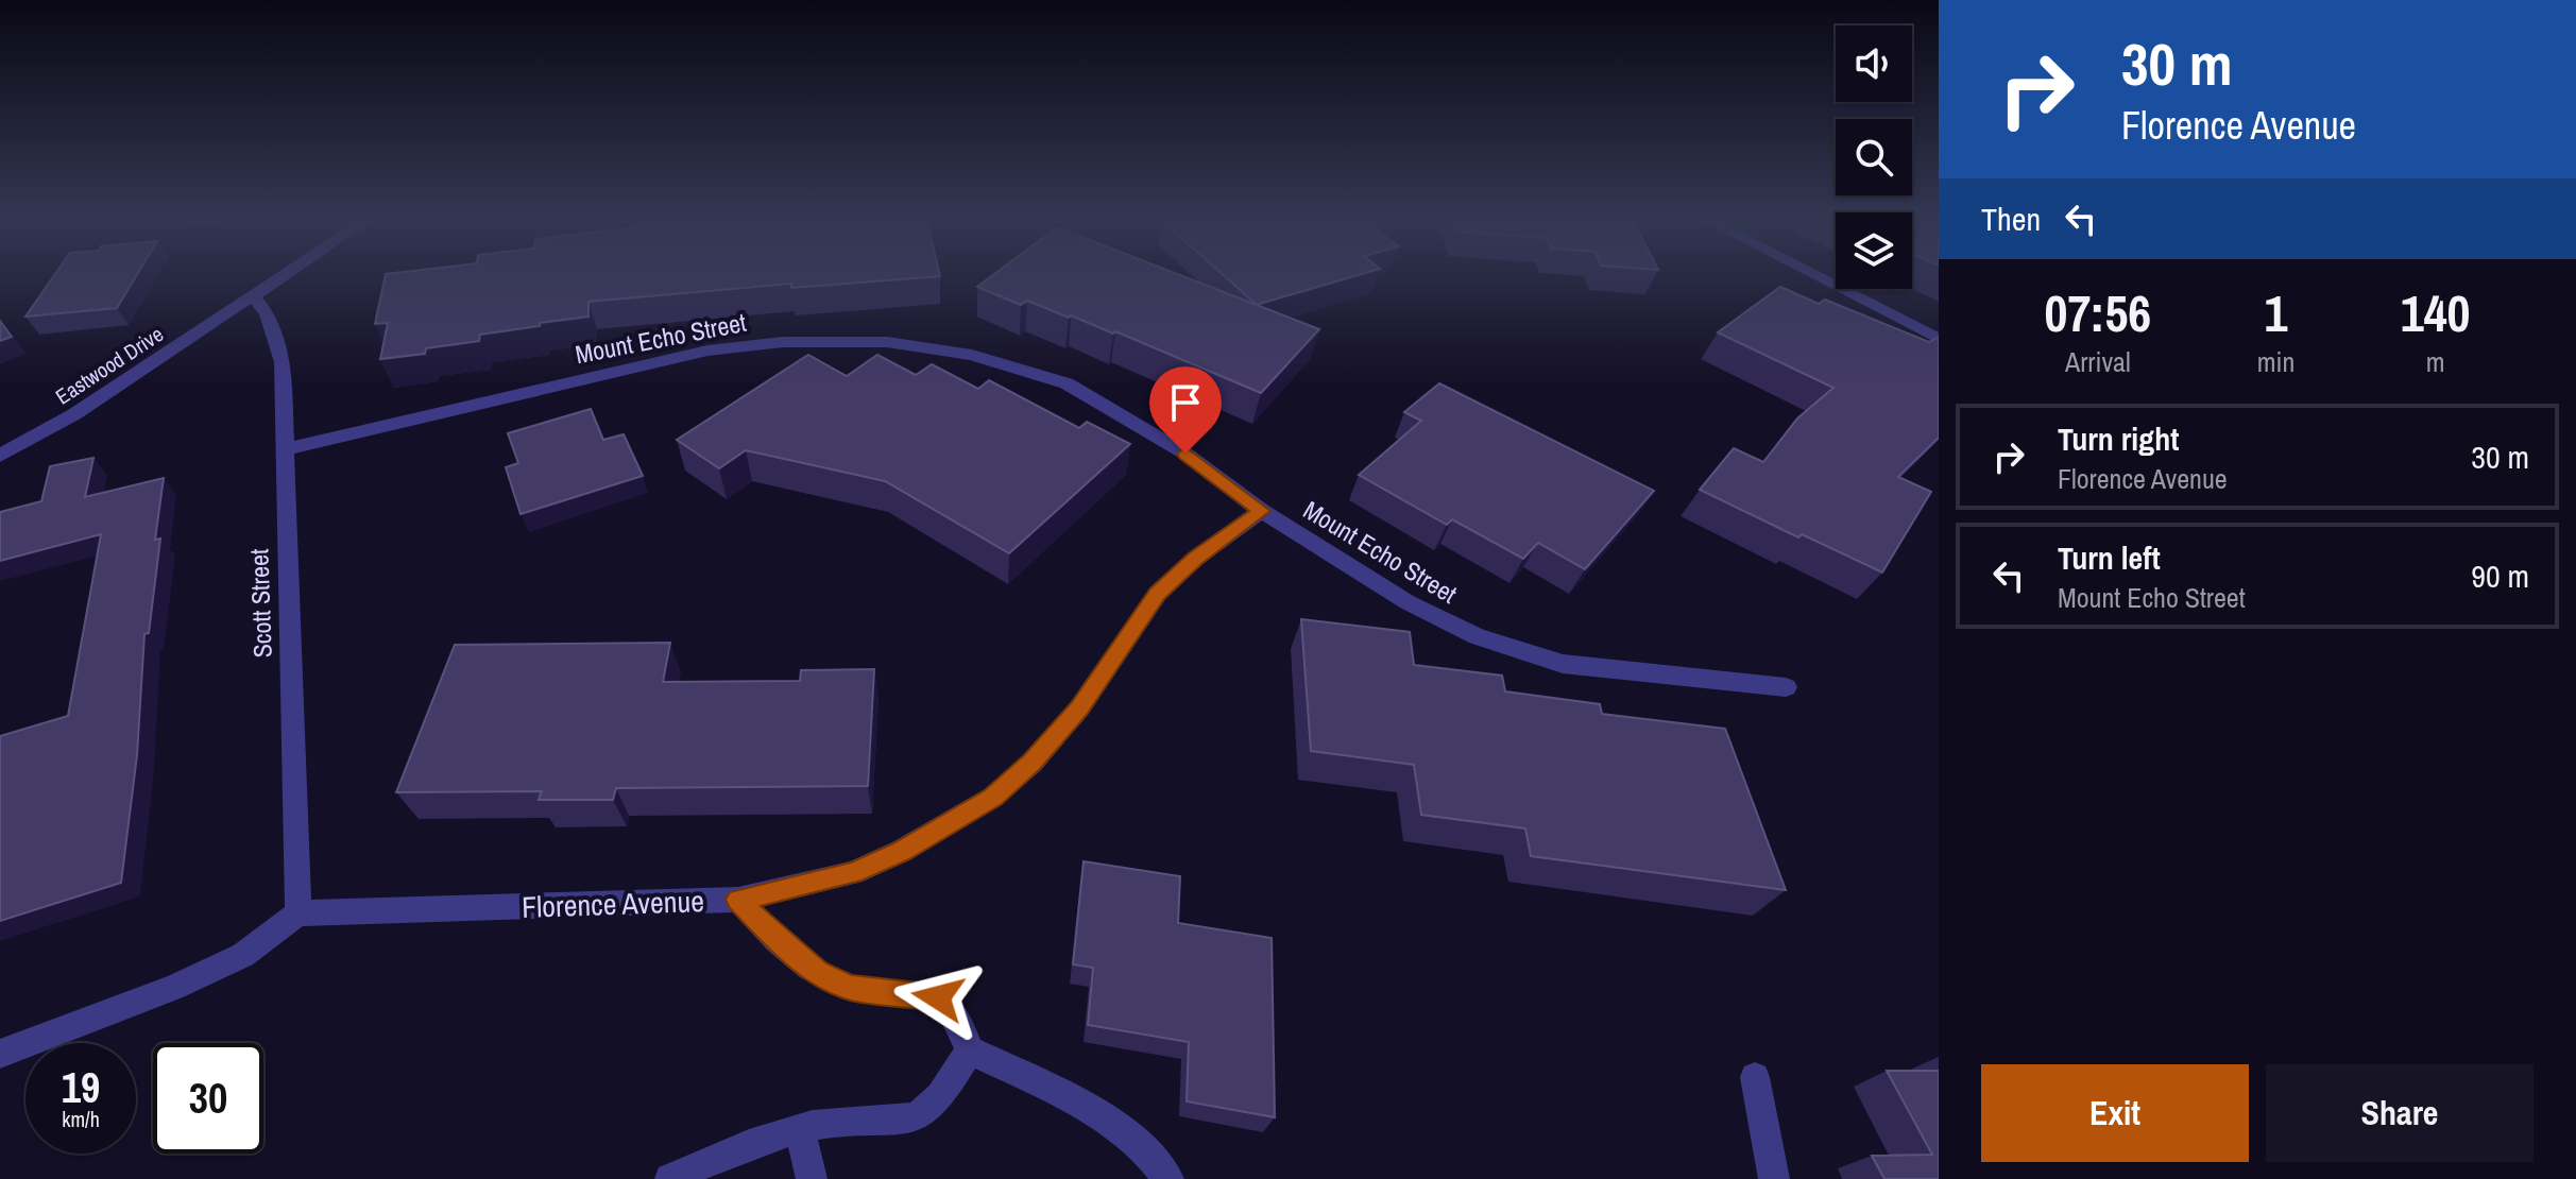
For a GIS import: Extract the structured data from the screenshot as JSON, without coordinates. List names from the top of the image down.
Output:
{
  "streets": {
    "street": [
      "Mount Echo Street",
      "Eastwood Drive",
      "Scott Street",
      "Florence Avenue"
    ]
  },
  "crossings": [
    ["Mount Echo Street", "Scott Street"],
    ["Mount Echo Street", "Florence Avenue"],
    ["Eastwood Drive", "Scott Street"],
    ["Scott Street", "Florence Avenue"]
  ],
  "page": {
    "turn": ["30 m", "Florence Avenue"],
    "then": "Then",
    "eta": [
      "07:56",
      "Arrival",
      "1",
      "min",
      "140",
      "m"
    ],
    "list": [
      {
        "name": "Turn right",
        "note": "Florence Avenue",
        "value": "30 m"
      },
      {
        "name": "Turn left",
        "note": "Mount Echo Street",
        "value": "90 m"
      }
    ],
    "speed": "19 km/h",
    "limit": "30",
    "buttons": ["Exit", "Share"]
  }
}
